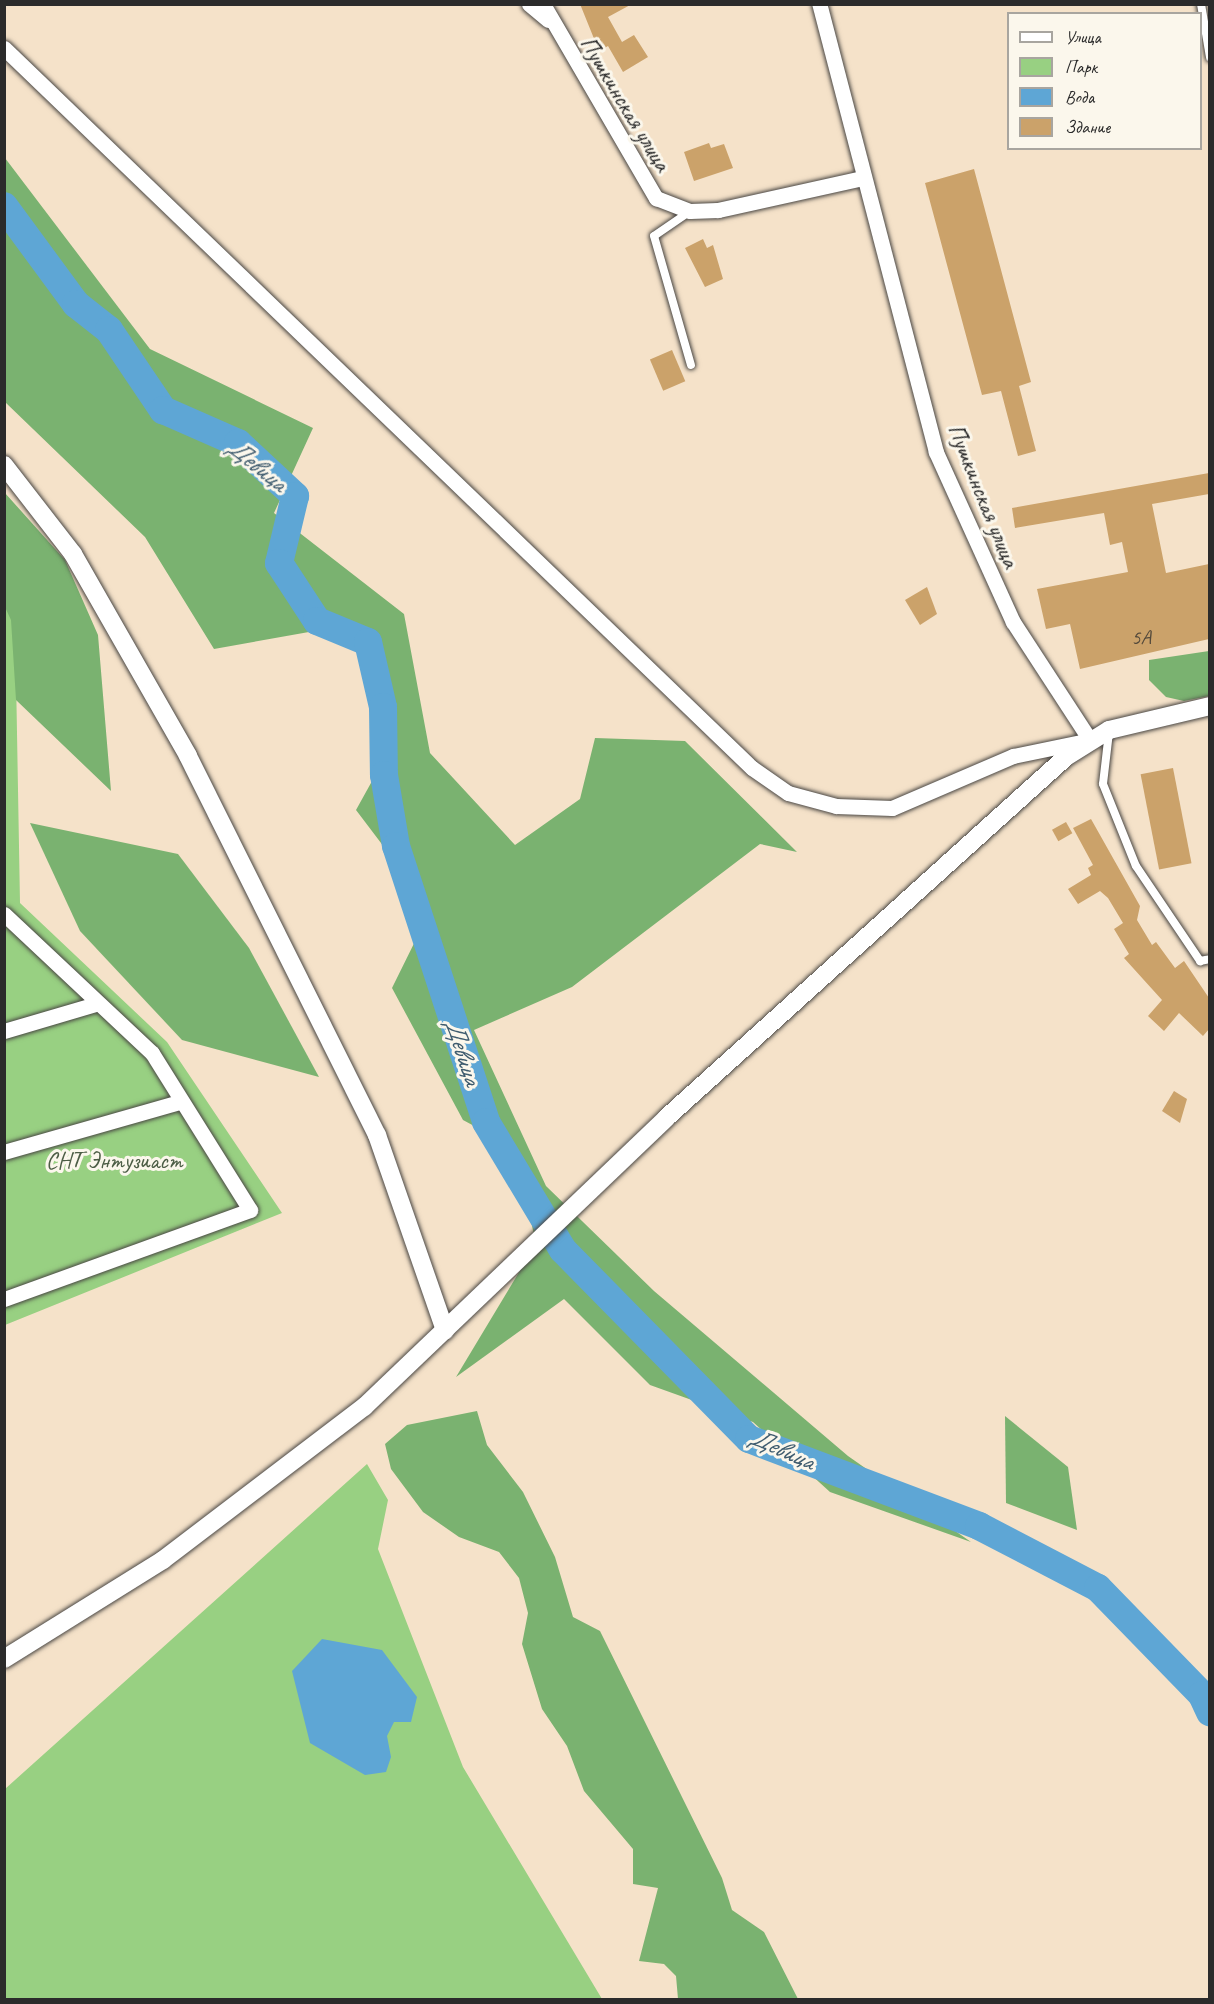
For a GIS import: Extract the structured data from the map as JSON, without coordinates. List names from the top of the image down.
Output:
{
  "streets": {
    "street": ["Пушкинская улица"]
  },
  "water": ["Девица"],
  "parks": ["СНТ Энтузиаст"],
  "house_numbers": ["5А"],
  "legend": [
    "Улица",
    "Парк",
    "Вода",
    "Здание"
  ]
}
